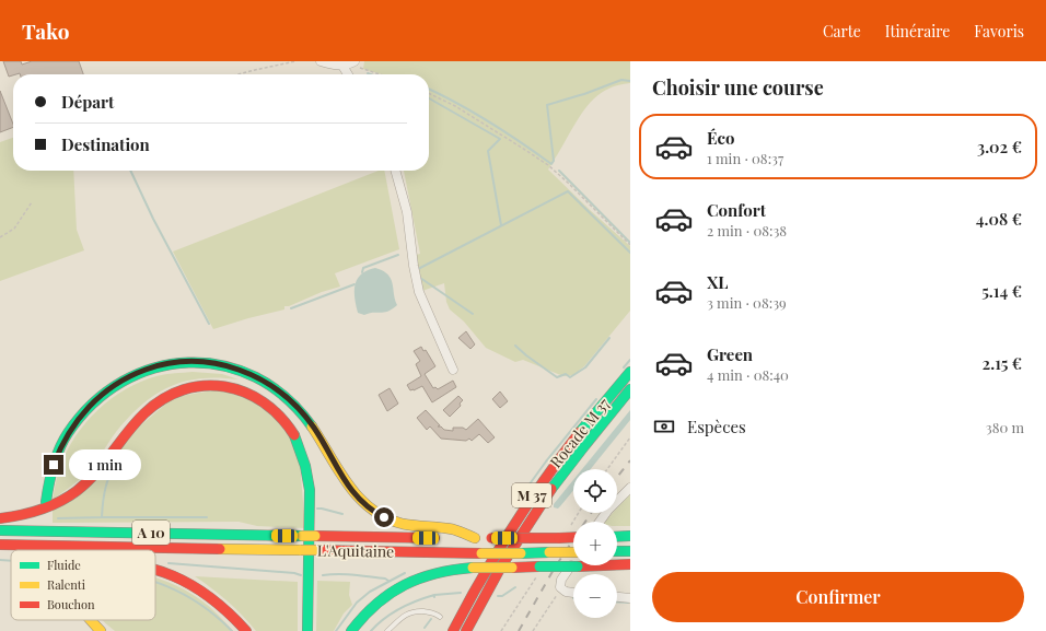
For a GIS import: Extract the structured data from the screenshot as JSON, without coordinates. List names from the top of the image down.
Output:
{
  "streets": {
    "highway": [
      "Rocade M 37",
      "M 37",
      "A 10",
      "L'Aquitaine"
    ]
  },
  "legend": ["Fluide", "Ralenti", "Bouchon"],
  "page": {
    "header": "Tako",
    "nav": ["Carte", "Itinéraire", "Favoris"],
    "heading": "Choisir une course",
    "banner": ["Départ", "Destination"],
    "list": [
      {
        "name": "Éco",
        "note": "1 min · 08:37",
        "value": "3.02 €"
      },
      {
        "name": "Confort",
        "note": "2 min · 08:38",
        "value": "4.08 €"
      },
      {
        "name": "XL",
        "note": "3 min · 08:39",
        "value": "5.14 €"
      },
      {
        "name": "Green",
        "note": "4 min · 08:40",
        "value": "2.15 €"
      }
    ],
    "pay": ["Espèces", "380 m"],
    "bubble": "1 min",
    "map_buttons": ["+", "−"],
    "buttons": "Confirmer"
  }
}
